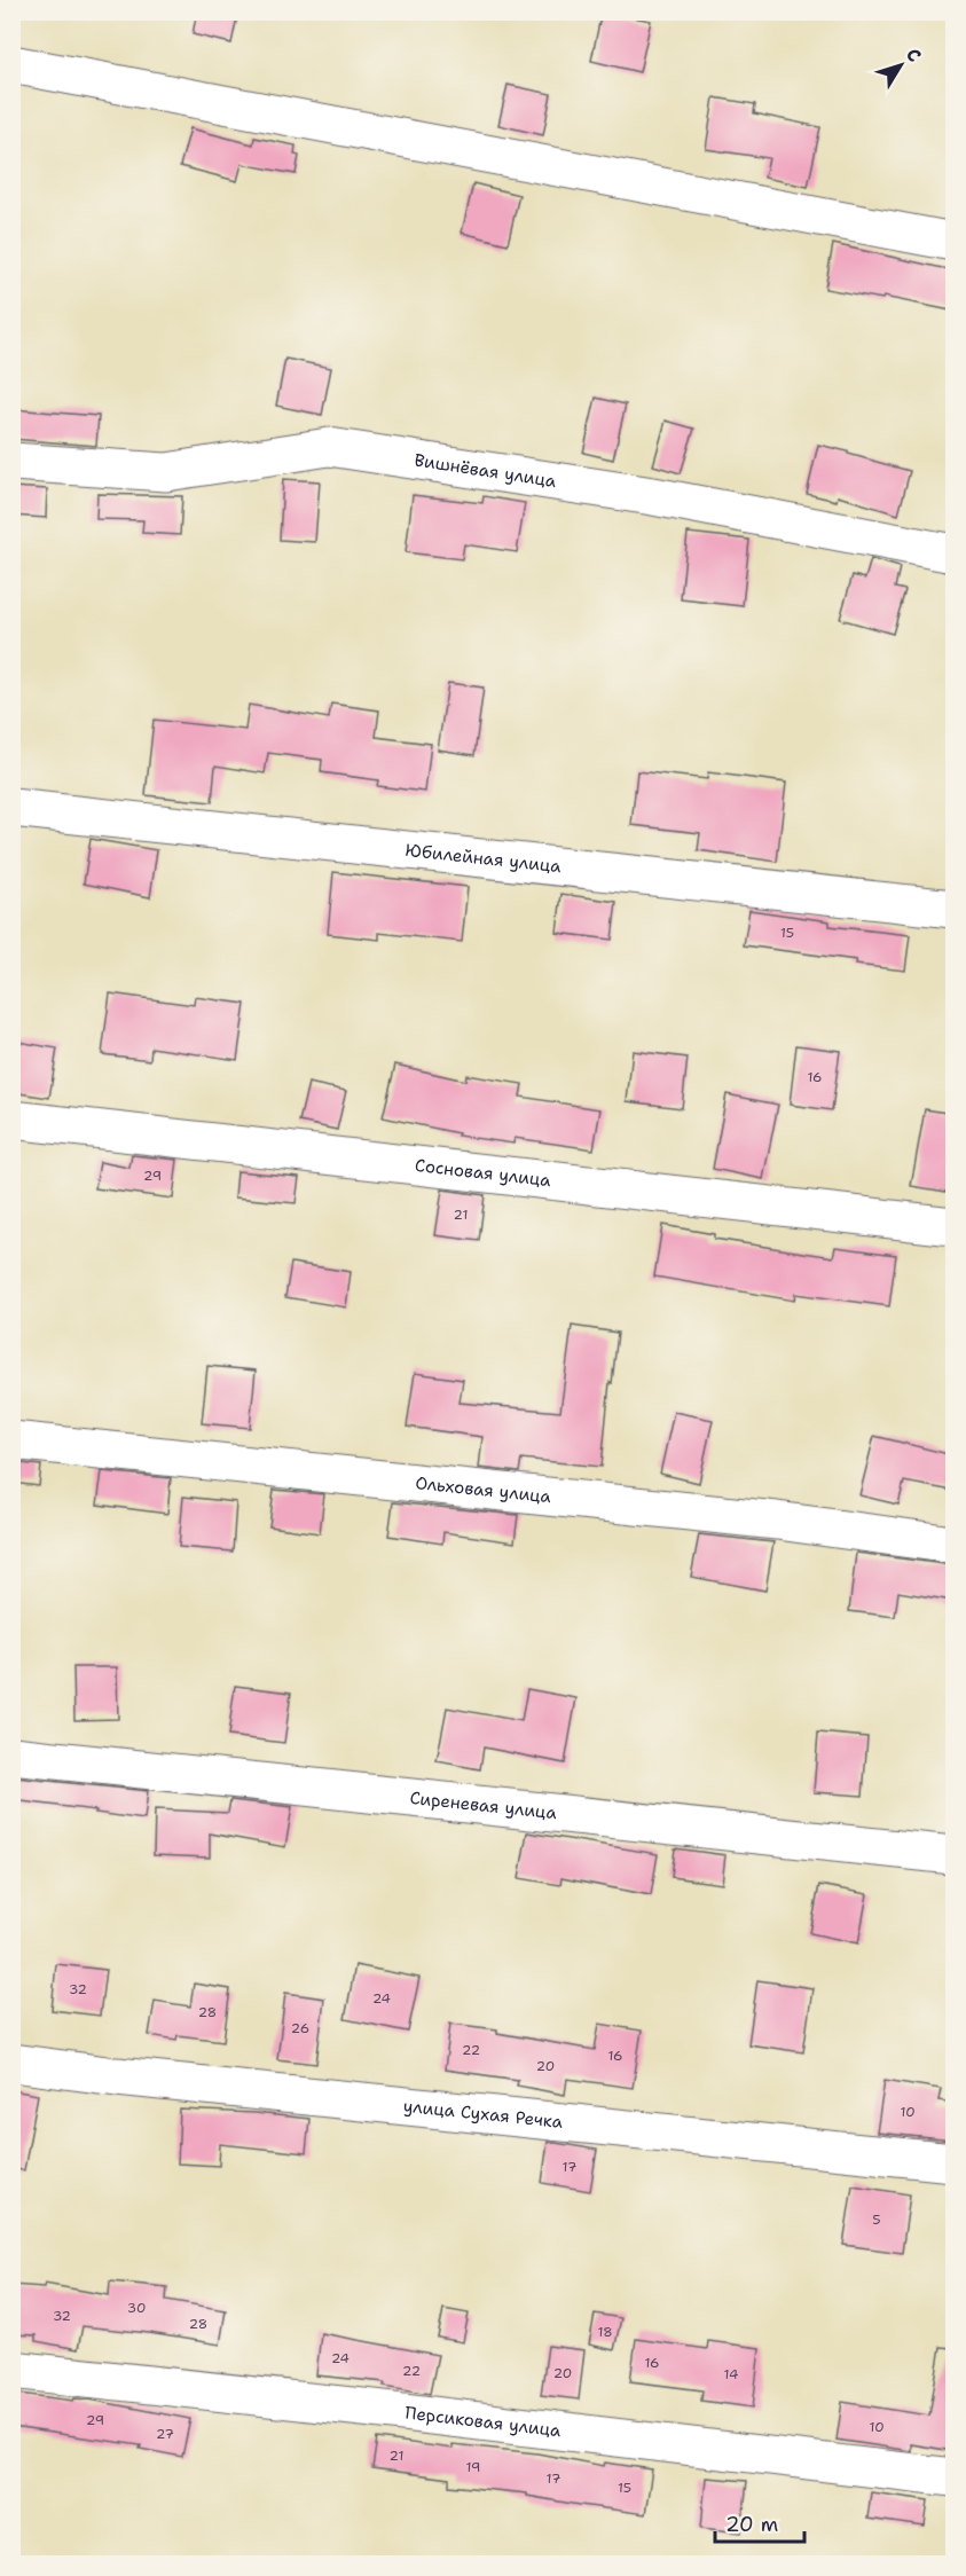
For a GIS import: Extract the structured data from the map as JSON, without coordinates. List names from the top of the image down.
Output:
{
  "streets": {
    "street": [
      "Вишнёвая улица",
      "Юбилейная улица",
      "Сосновая улица",
      "Ольховая улица",
      "Сиреневая улица",
      "улица Сухая Речка",
      "Персиковая улица"
    ]
  },
  "house_numbers": [
    "15",
    "16",
    "29",
    "21",
    "32",
    "24",
    "28",
    "26",
    "22",
    "16",
    "20",
    "10",
    "17",
    "5",
    "30",
    "32",
    "28",
    "18",
    "24",
    "16",
    "22",
    "20",
    "14",
    "29",
    "10",
    "27",
    "21",
    "19",
    "17",
    "15"
  ],
  "scale_bar": "20 m",
  "north": "top right"
}
